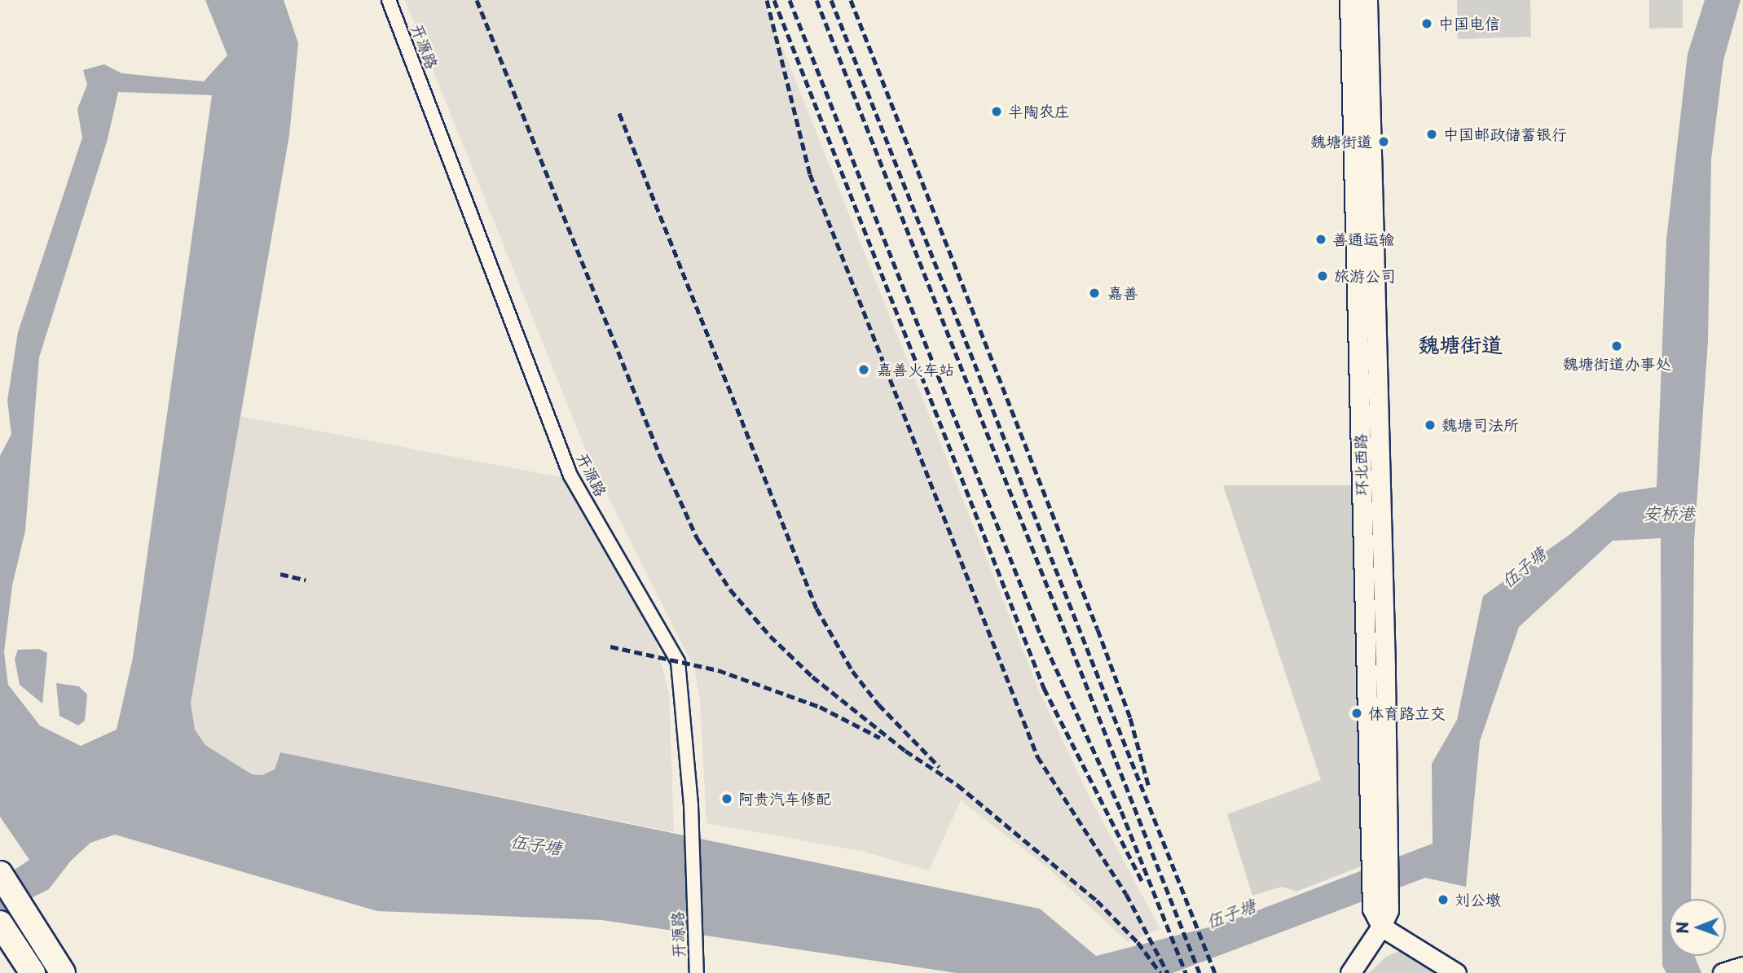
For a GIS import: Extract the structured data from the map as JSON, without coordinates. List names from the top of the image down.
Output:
{
  "streets": {
    "street": ["开源路", "环北西路"]
  },
  "districts": ["魏塘街道"],
  "water": ["安桥港", "伍子塘"],
  "places": [
    "中国电信",
    "半陶农庄",
    "中国邮政储蓄银行",
    "魏塘街道",
    "善通运输",
    "旅游公司",
    "嘉善",
    "魏塘街道办事处",
    "嘉善火车站",
    "魏塘司法所",
    "体育路立交",
    "阿贵汽车修配",
    "刘公墩"
  ],
  "north": "left"
}
